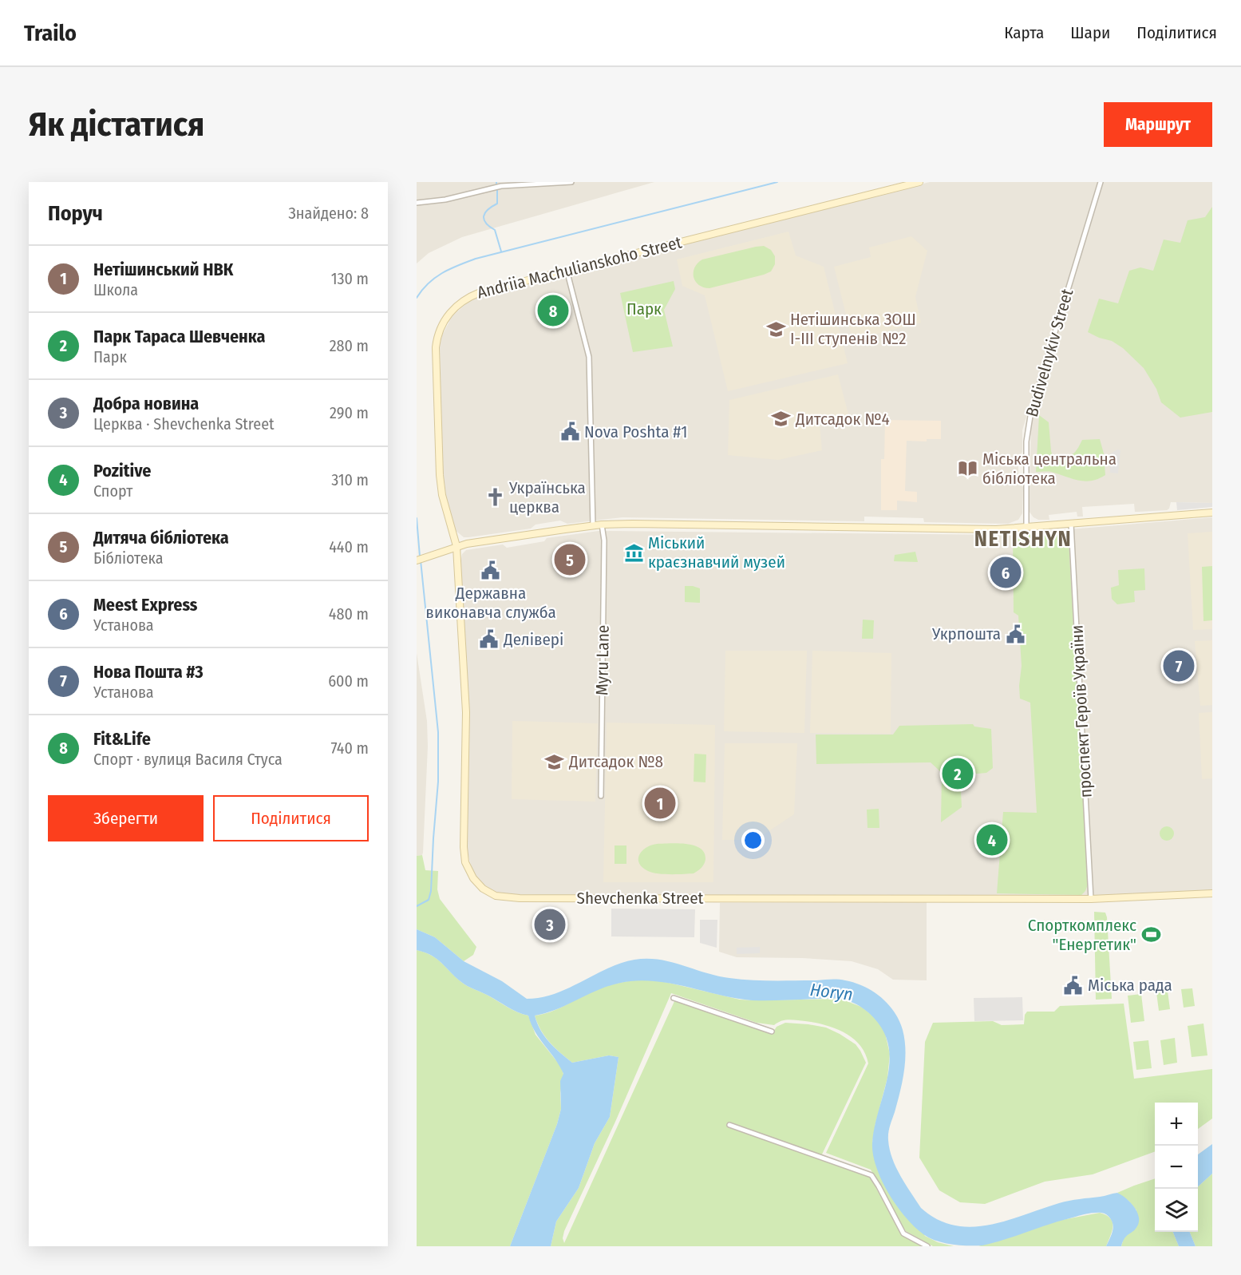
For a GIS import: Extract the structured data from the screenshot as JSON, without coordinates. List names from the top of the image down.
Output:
{
  "streets": {
    "street": [
      "Andriia Machulianskoho Street",
      "Budivelnykiv Street",
      "Myru Lane",
      "проспект Героїв України",
      "Shevchenka Street"
    ]
  },
  "crossings": [
    ["Andriia Machulianskoho Street", "Shevchenka Street"],
    ["проспект Героїв України", "Shevchenka Street"]
  ],
  "districts": ["NETISHYN"],
  "water": ["Horyn"],
  "parks": ["Парк"],
  "places": {
    "school or university": ["Нетішинська ЗОШ І-ІІІ ступенів №2", "Дитсадок №4", "Дитсадок №8"],
    "public building": [
      "Nova Poshta #1",
      "Державна виконавча служба",
      "Укрпошта",
      "Делівері",
      "Міська рада"
    ],
    "library": ["Міська центральна бібліотека"],
    "church": ["Українська церква"],
    "museum": ["Міський краєзнавчий музей"],
    "sports": ["Спорткомплекс \"Енергетик\""]
  },
  "page": {
    "header": "Trailo",
    "nav": ["Карта", "Шари", "Поділитися"],
    "buttons": [
      "Маршрут",
      ["Зберегти", "Поділитися"]
    ],
    "title": "Як дістатися",
    "heading": ["Поруч", "Знайдено: 8"],
    "list": [
      {
        "mark": "1",
        "name": "Нетішинський НВК",
        "note": "Школа",
        "value": "130 m"
      },
      {
        "mark": "2",
        "name": "Парк Тараса Шевченка",
        "note": "Парк",
        "value": "280 m"
      },
      {
        "mark": "3",
        "name": "Добра новина",
        "note": "Церква · Shevchenka Street",
        "value": "290 m"
      },
      {
        "mark": "4",
        "name": "Pozitive",
        "note": "Спорт",
        "value": "310 m"
      },
      {
        "mark": "5",
        "name": "Дитяча бібліотека",
        "note": "Бібліотека",
        "value": "440 m"
      },
      {
        "mark": "6",
        "name": "Meest Express",
        "note": "Установа",
        "value": "480 m"
      },
      {
        "mark": "7",
        "name": "Нова Пошта #3",
        "note": "Установа",
        "value": "600 m"
      },
      {
        "mark": "8",
        "name": "Fit&Life",
        "note": "Спорт · вулиця Василя Стуса",
        "value": "740 m"
      }
    ],
    "pins": [
      "8",
      "5",
      "6",
      "7",
      "2",
      "1",
      "4",
      "3"
    ],
    "map_buttons": ["+", "−"]
  }
}
